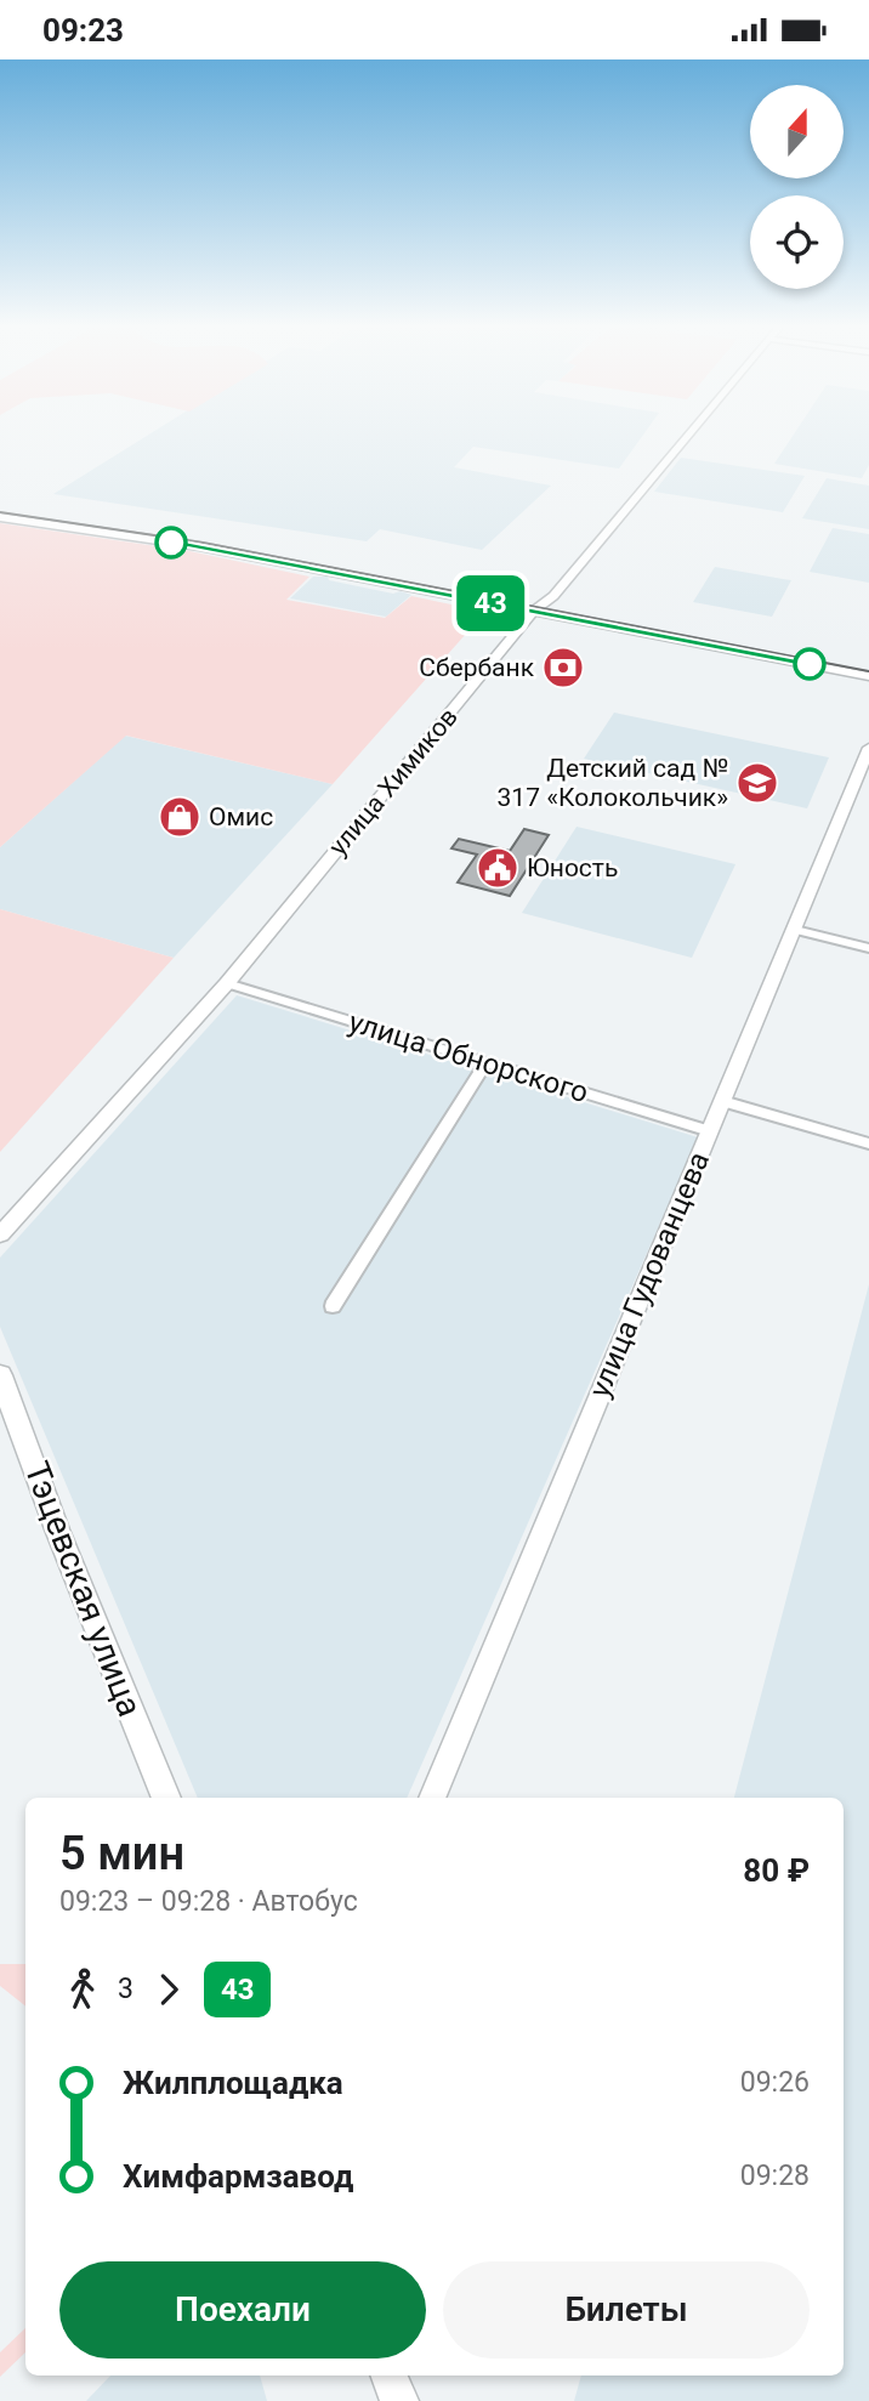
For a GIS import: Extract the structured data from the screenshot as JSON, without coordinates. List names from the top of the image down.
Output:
{
  "streets": {
    "main road": ["Тэцевская улица"],
    "street": ["улица Химиков", "улица Обнорского", "улица Гудованцева"]
  },
  "crossings": [
    ["улица Химиков", "улица Обнорского"],
    ["улица Обнорского", "улица Гудованцева"]
  ],
  "places": {
    "bank": ["Сбербанк"],
    "school or university": ["Детский сад № 317 «Колокольчик»"],
    "shop": ["Омис"],
    "public building": ["Юность"]
  },
  "lines": ["bus line 43"],
  "north": "top",
  "page": {
    "status": "09:23",
    "on_map": "43",
    "heading": ["5 мин", "09:23 – 09:28 · Автобус", "80 ₽"],
    "legs": ["3", "43"],
    "list": [
      {
        "name": "Жилплощадка",
        "value": "09:26"
      },
      {
        "name": "Химфармзавод",
        "value": "09:28"
      }
    ],
    "buttons": ["Поехали", "Билеты"]
  }
}
